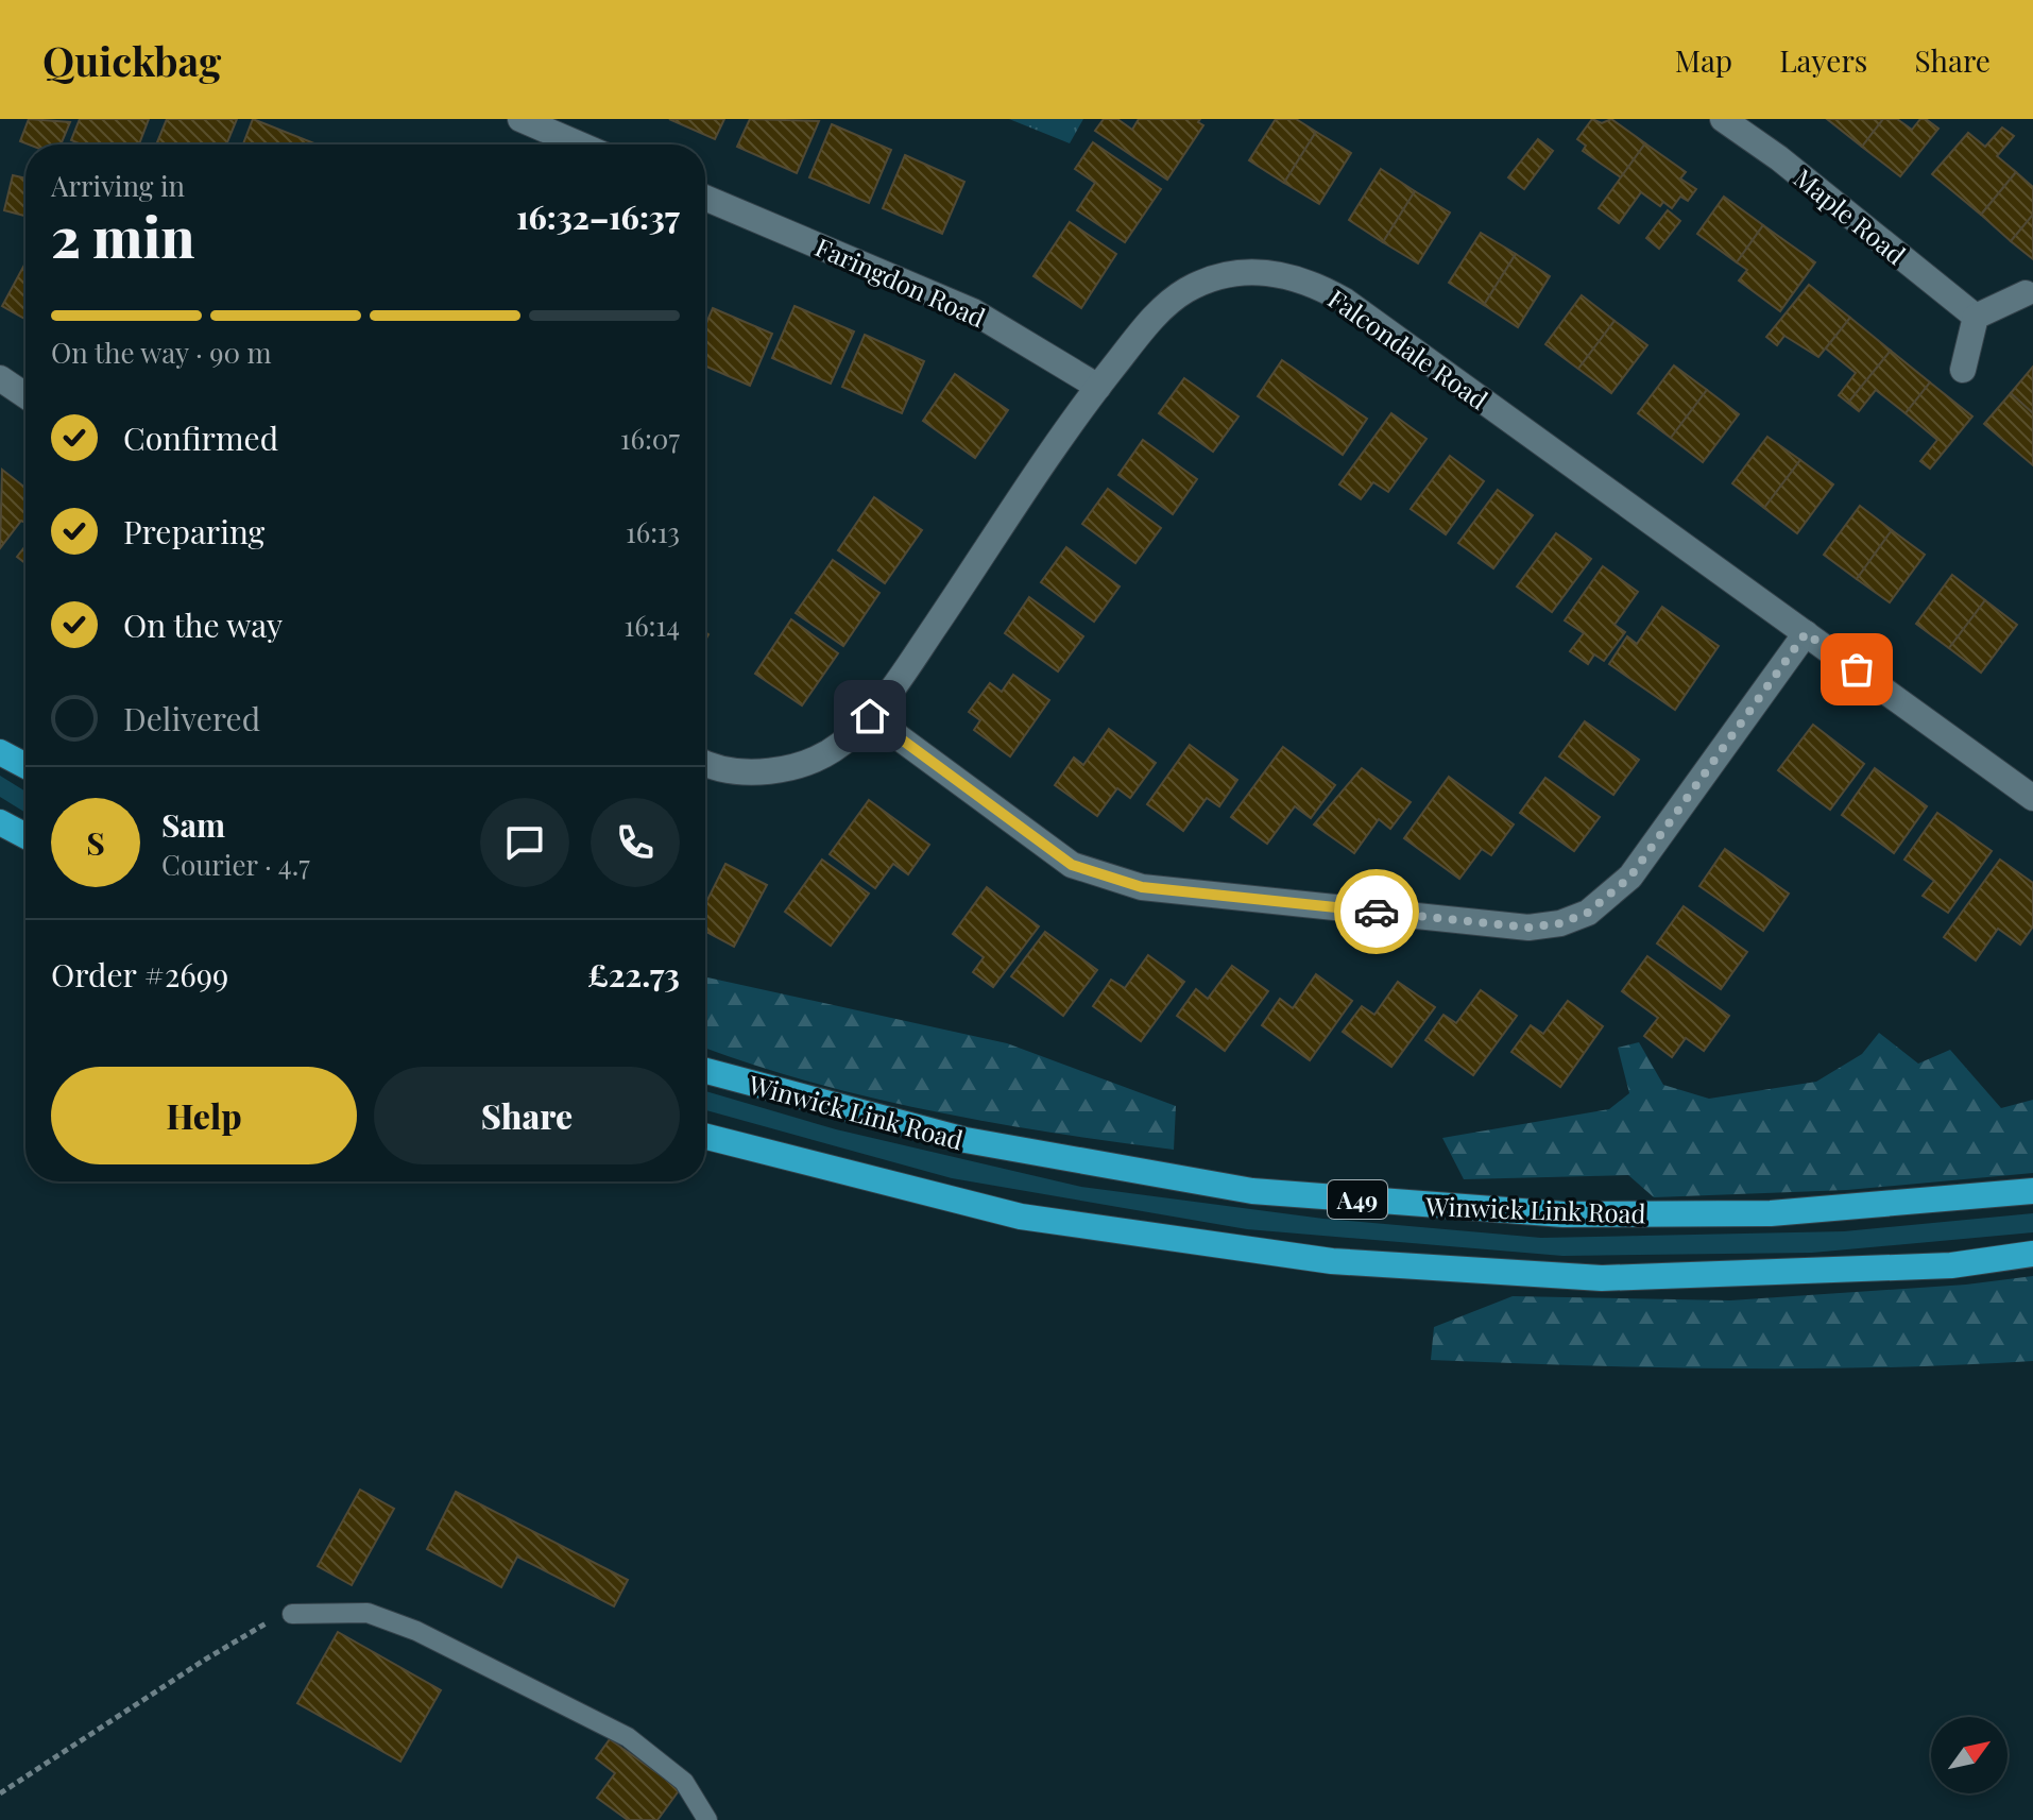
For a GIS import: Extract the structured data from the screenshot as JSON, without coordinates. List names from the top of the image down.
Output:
{
  "streets": {
    "main road": ["Winwick Link Road", "A49"],
    "street": ["Maple Road", "Faringdon Road", "Falcondale Road"]
  },
  "crossings": [
    ["Faringdon Road", "Falcondale Road"]
  ],
  "north": "top right",
  "page": {
    "header": "Quickbag",
    "nav": ["Map", "Layers", "Share"],
    "heading": ["2 min", "Arriving in", "16:32–16:37"],
    "panel": [
      "Sam",
      "Courier · 4.7",
      "Order #2699",
      "£22.73"
    ],
    "bar": "On the way · 90 m",
    "list": [
      ["Confirmed", "16:07"],
      ["Preparing", "16:13"],
      ["On the way", "16:14"],
      "Delivered"
    ],
    "round": "S",
    "buttons": ["Help", "Share"]
  }
}
